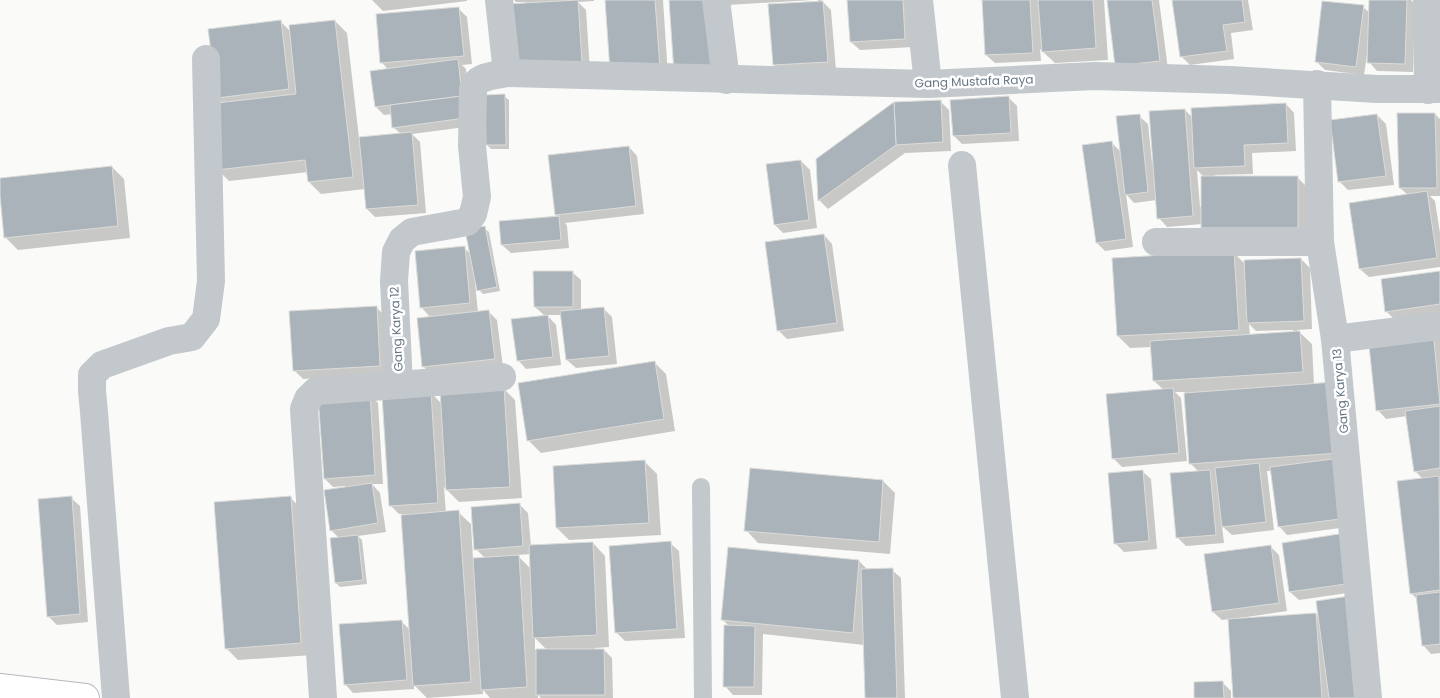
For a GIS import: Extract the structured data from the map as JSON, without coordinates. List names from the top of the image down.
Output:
{
  "streets": {
    "street": ["Gang Mustafa Raya", "Gang Karya 12", "Gang Karya 13"]
  },
  "crossings": [
    ["Gang Mustafa Raya", "Gang Karya 12"],
    ["Gang Mustafa Raya", "Gang Karya 13"]
  ]
}
